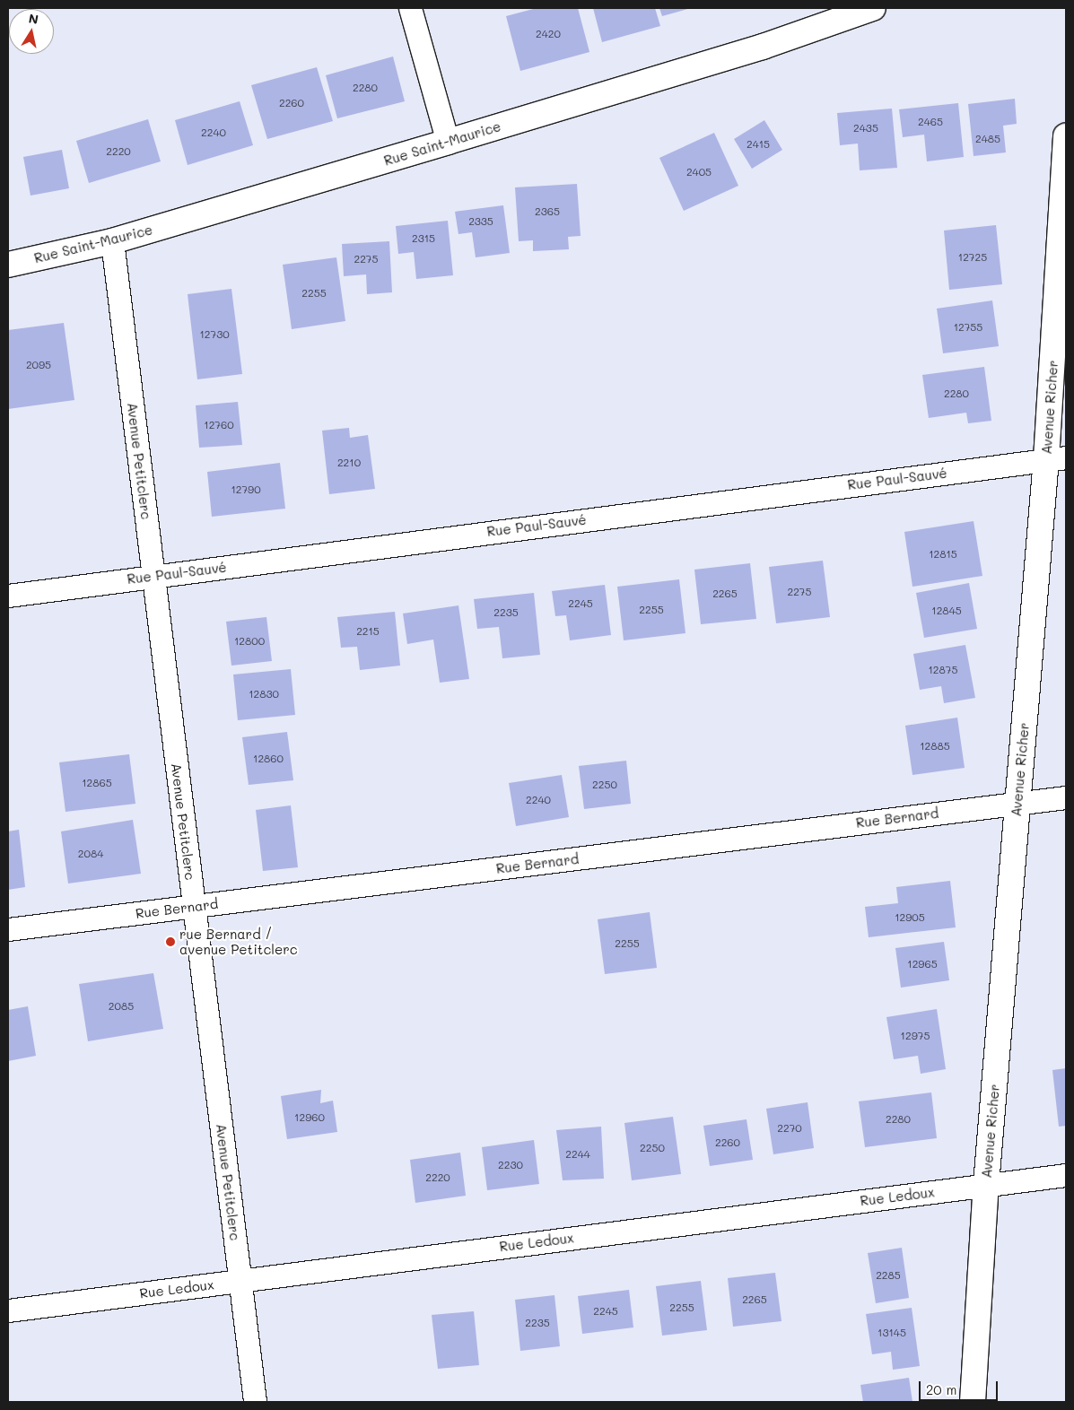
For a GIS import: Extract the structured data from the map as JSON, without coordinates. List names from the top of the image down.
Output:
{
  "streets": {
    "street": [
      "Rue Saint-Maurice",
      "Avenue Richer",
      "Avenue Petitclerc",
      "Rue Paul-Sauvé",
      "Rue Bernard",
      "Rue Ledoux"
    ]
  },
  "crossings": [
    ["Rue Saint-Maurice", "Avenue Petitclerc"],
    ["Avenue Richer", "Rue Paul-Sauvé"],
    ["Avenue Richer", "Rue Bernard"],
    ["Avenue Richer", "Rue Ledoux"],
    ["Avenue Petitclerc", "Rue Paul-Sauvé"],
    ["Avenue Petitclerc", "Rue Bernard"],
    ["Avenue Petitclerc", "Rue Ledoux"]
  ],
  "places": ["rue Bernard / avenue Petitclerc"],
  "house_numbers": [
    "2420",
    "2280",
    "2260",
    "2465",
    "2435",
    "2240",
    "2485",
    "2415",
    "2220",
    "2405",
    "2365",
    "2335",
    "2315",
    "12725",
    "2275",
    "2255",
    "12755",
    "12730",
    "2095",
    "2280",
    "12760",
    "2210",
    "12790",
    "12815",
    "2275",
    "2265",
    "2245",
    "2255",
    "12845",
    "2235",
    "2215",
    "12800",
    "12875",
    "12830",
    "12885",
    "12860",
    "12865",
    "2250",
    "2240",
    "2084",
    "12905",
    "2255",
    "12965",
    "2085",
    "12975",
    "12960",
    "2280",
    "2270",
    "2260",
    "2250",
    "2244",
    "2230",
    "2220",
    "2285",
    "2265",
    "2255",
    "2245",
    "2235",
    "13145"
  ],
  "scale_bar": "20 m",
  "north": "top"
}
